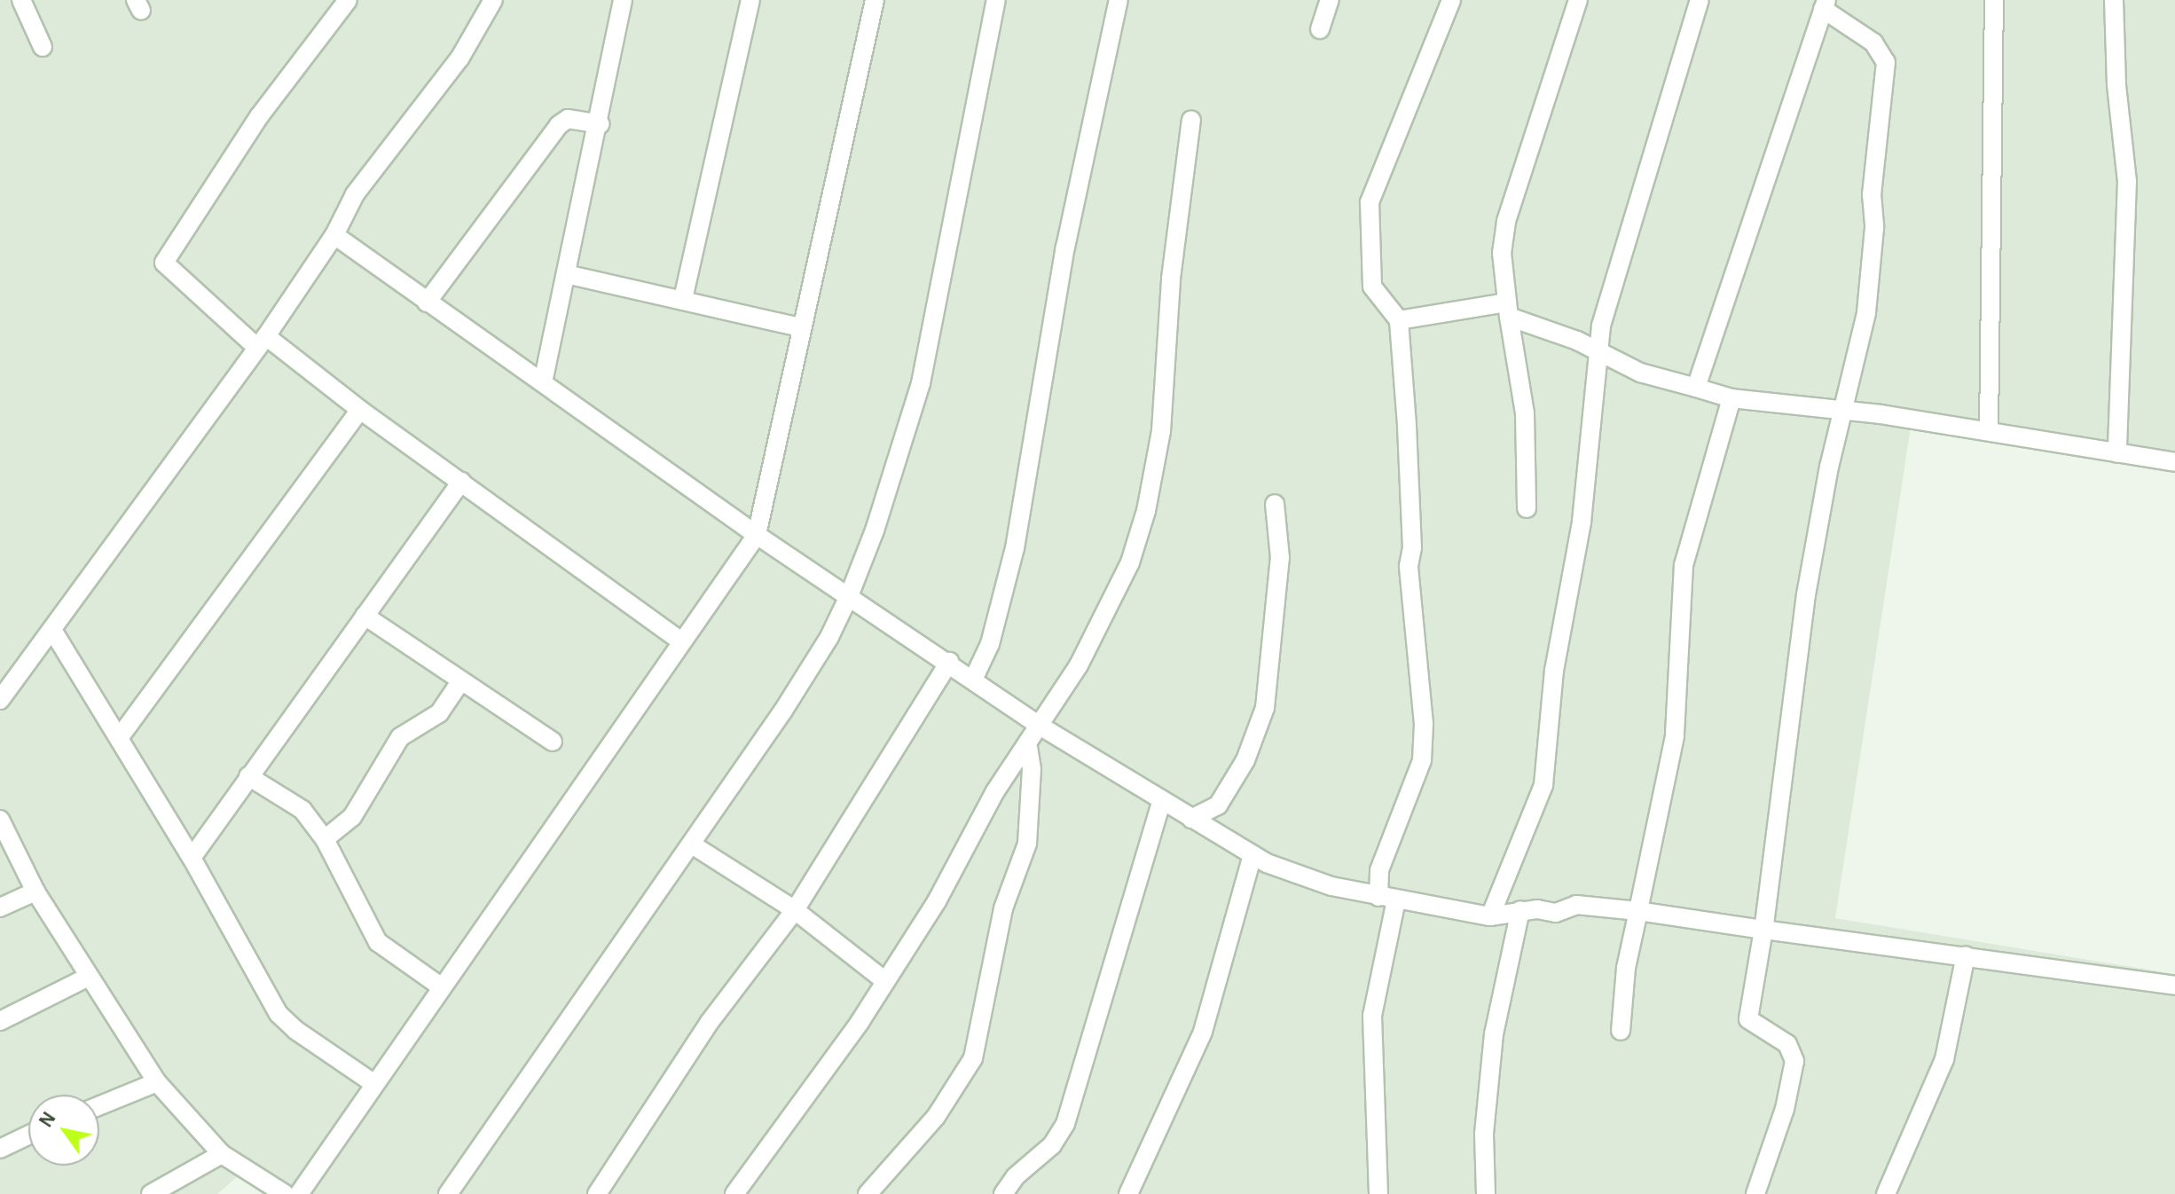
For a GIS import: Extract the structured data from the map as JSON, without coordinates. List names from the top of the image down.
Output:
{
  "north": "top left"
}
